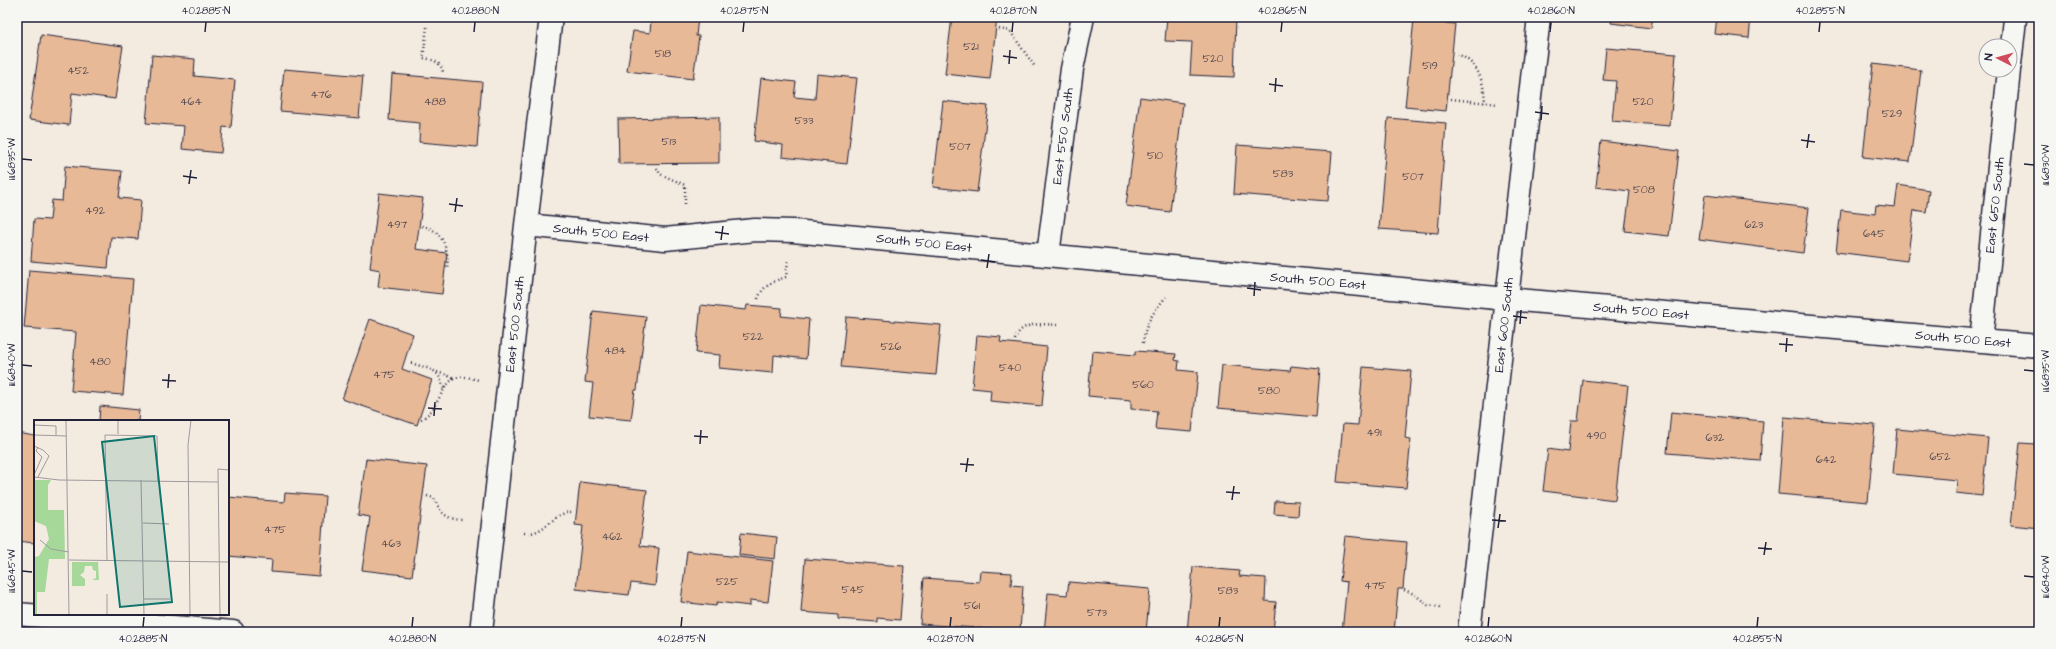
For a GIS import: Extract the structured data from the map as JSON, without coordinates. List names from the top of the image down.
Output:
{
  "streets": {
    "street": [
      "East 550 South",
      "East 650 South",
      "South 500 East",
      "East 500 South",
      "East 600 South"
    ]
  },
  "crossings": [
    ["East 550 South", "South 500 East"],
    ["East 650 South", "South 500 East"],
    ["South 500 East", "East 500 South"],
    ["South 500 East", "East 600 South"]
  ],
  "house_numbers": [
    "521",
    "518",
    "520",
    "519",
    "452",
    "476",
    "464",
    "488",
    "520",
    "529",
    "533",
    "513",
    "507",
    "510",
    "583",
    "507",
    "508",
    "492",
    "497",
    "623",
    "645",
    "522",
    "526",
    "484",
    "480",
    "540",
    "475",
    "560",
    "580",
    "491",
    "490",
    "632",
    "652",
    "642",
    "475",
    "462",
    "463",
    "525",
    "475",
    "545",
    "583",
    "561",
    "573"
  ],
  "north": "left",
  "coordinates": [
    "40.2885°N",
    "40.2880°N",
    "40.2875°N",
    "40.2870°N",
    "40.2865°N",
    "40.2860°N",
    "40.2855°N",
    "111.6835°W",
    "111.6830°W",
    "111.6840°W",
    "111.6845°W"
  ]
}
